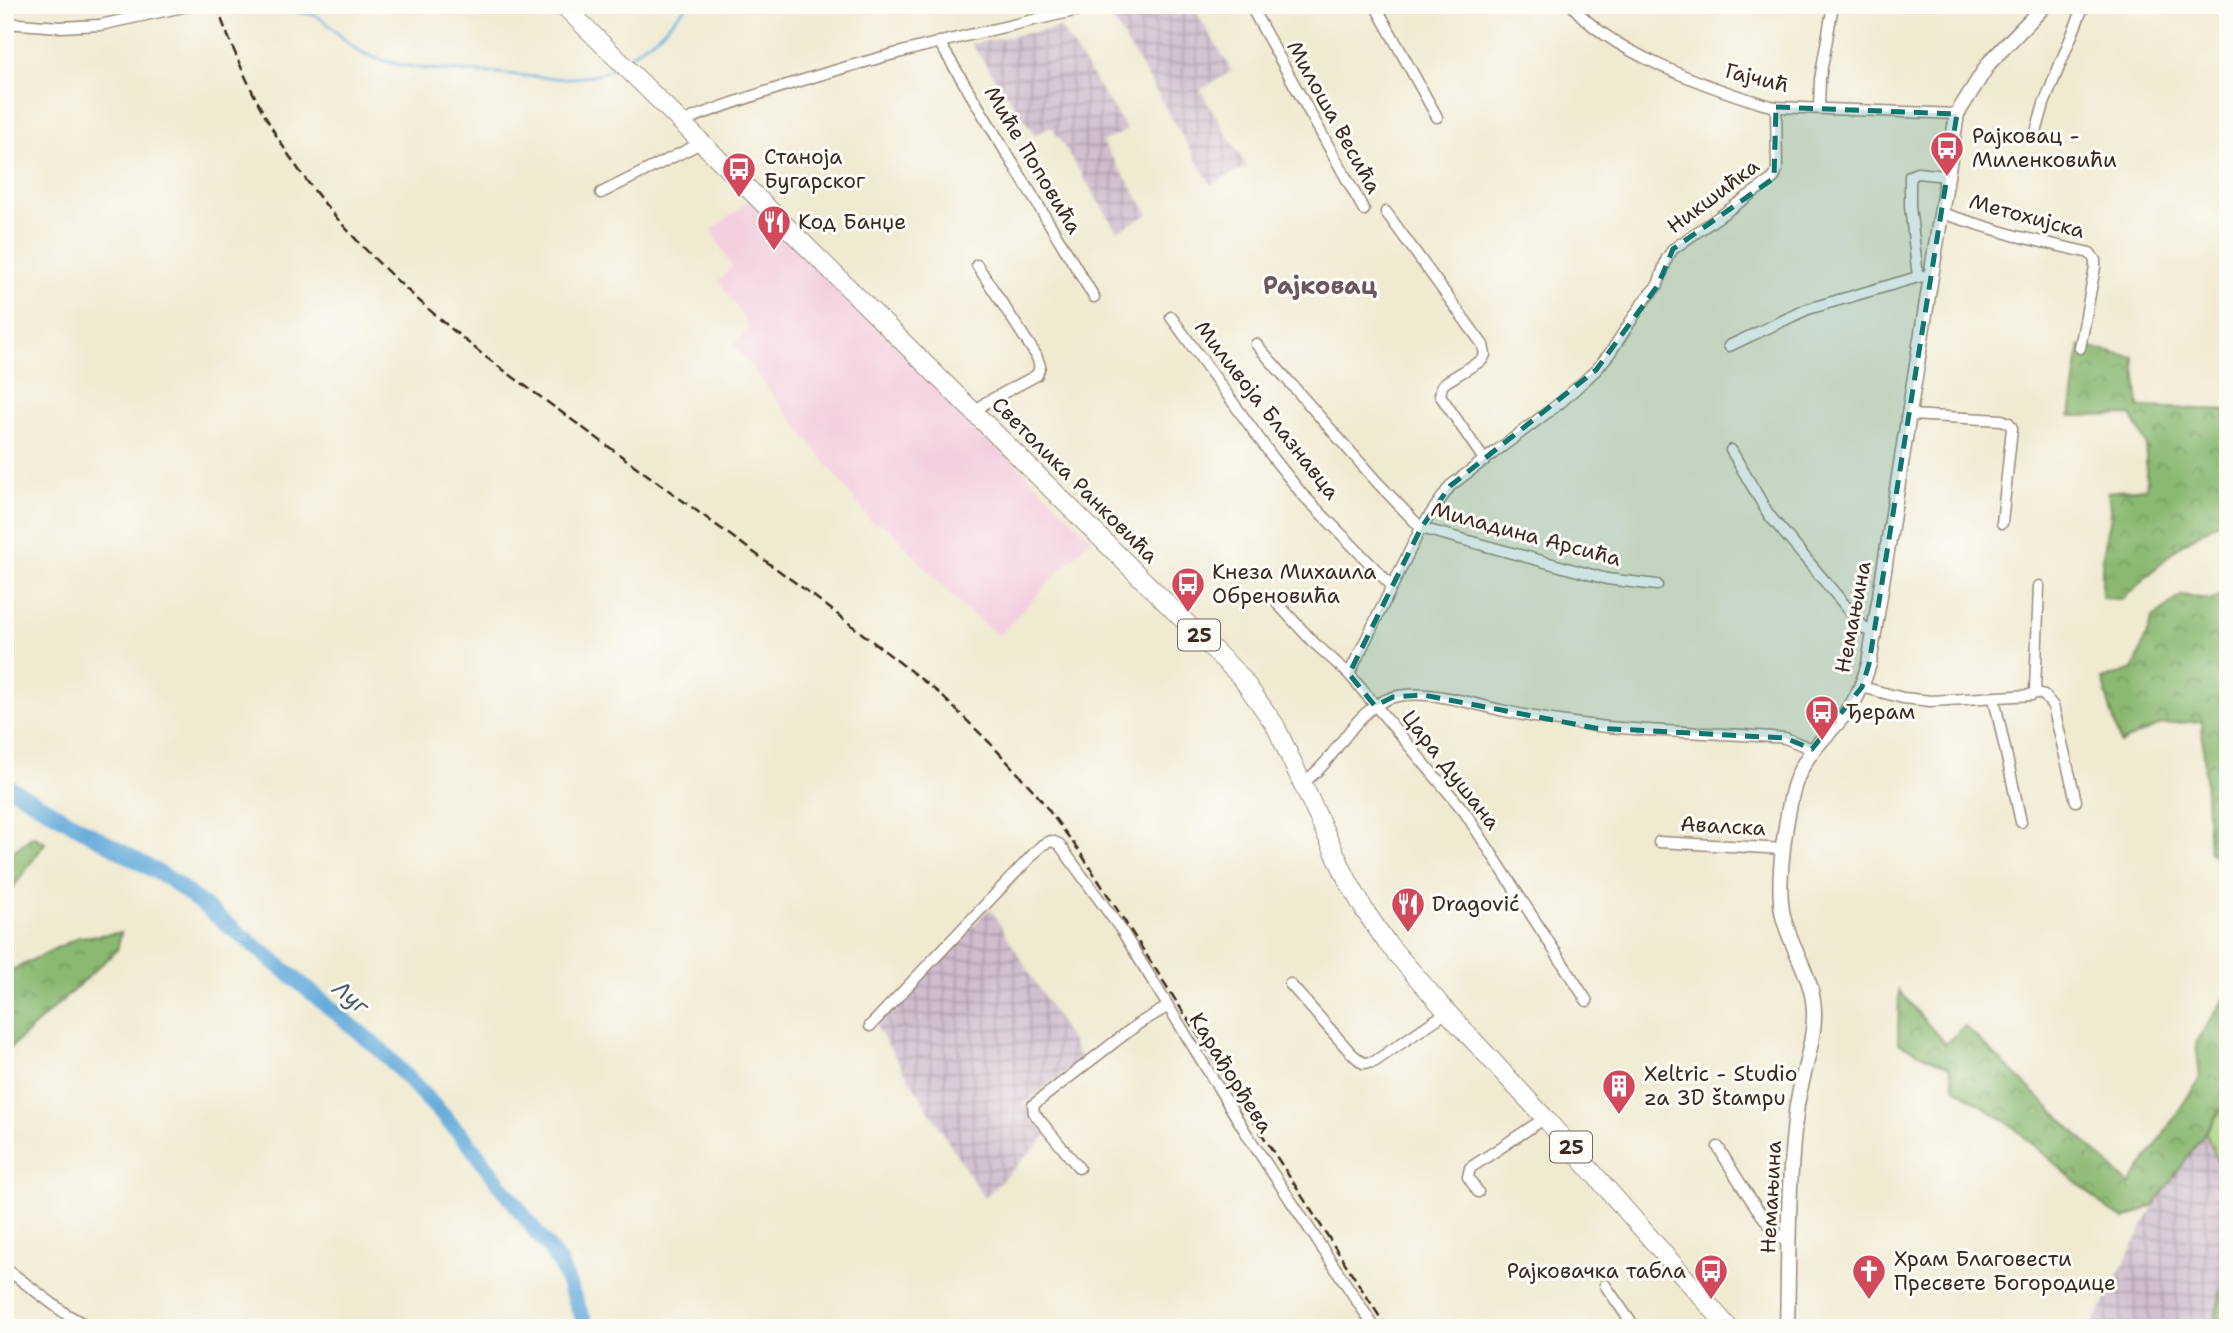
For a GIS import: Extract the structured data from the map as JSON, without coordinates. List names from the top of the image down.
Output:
{
  "streets": {
    "main road": ["Светолика Ранковића", "25"],
    "street": [
      "Гајчић",
      "Милоша Весића",
      "Миће Поповића",
      "Никшићка",
      "Метохијска",
      "Миливоја Блазнавца",
      "Миладина Арсића",
      "Немањина",
      "Цара Душана",
      "Авалска",
      "Карађорђева"
    ]
  },
  "crossings": [
    ["Гајчић", "Никшићка"],
    ["Гајчић", "Немањина"],
    ["Метохијска", "Немањина"],
    ["Немањина", "Авалска"]
  ],
  "districts": ["Рајковац"],
  "water": ["Луг"],
  "places": {
    "bus stop": [
      "Рајковац - Миленковићи",
      "Станоја Бугарског",
      "Кнеза Михаила Обреновића",
      "Ђерам",
      "Рајковачка табла"
    ],
    "restaurant": ["Код Банџе", "Dragović"],
    "building": ["Xeltric - Studio za 3D štampu"],
    "church": ["Храм Благовести Пресвете Богородице"]
  }
}
